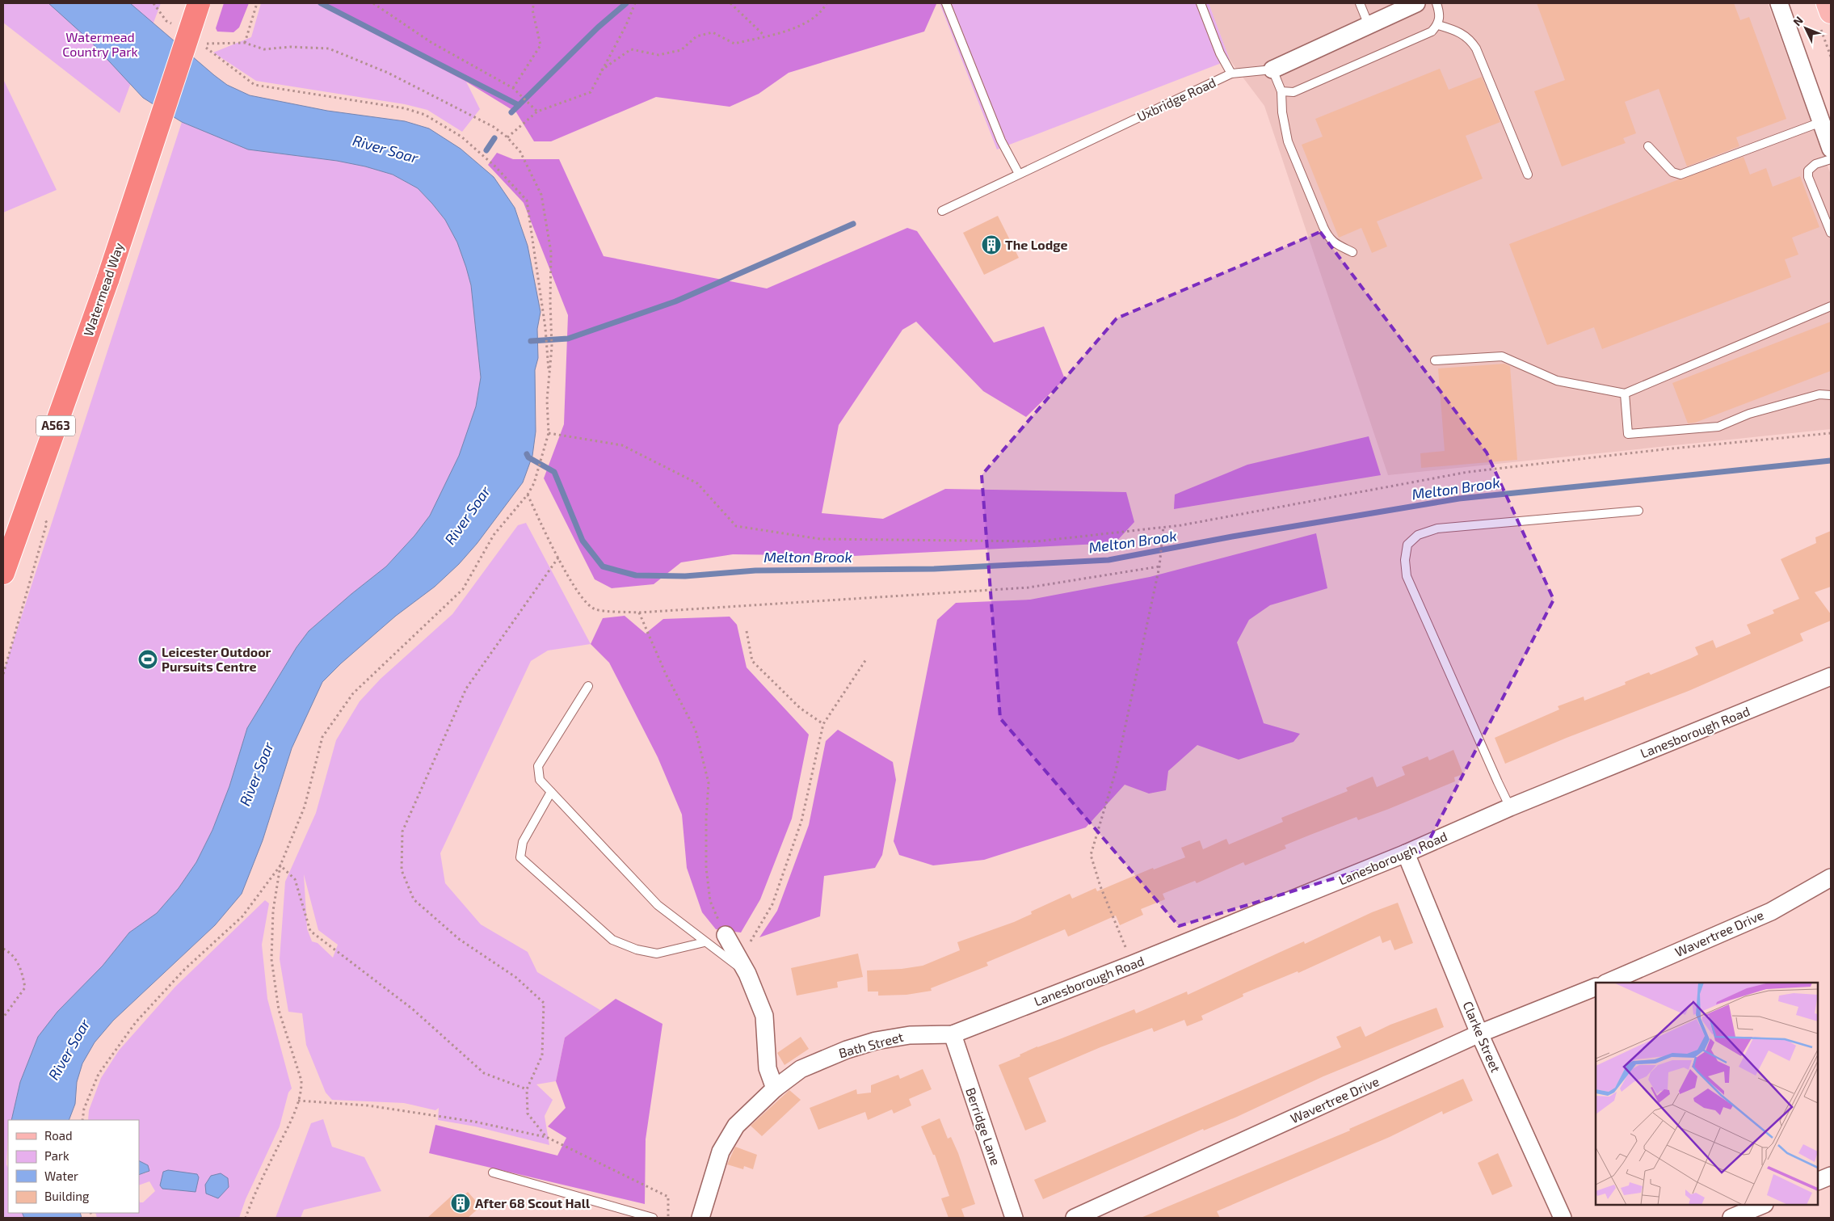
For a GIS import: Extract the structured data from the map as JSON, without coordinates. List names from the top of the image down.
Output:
{
  "streets": {
    "highway": ["Watermead Way", "A563"],
    "street": [
      "Uxbridge Road",
      "Lanesborough Road",
      "Wavertree Drive",
      "Clarke Street",
      "Bath Street",
      "Berridge Lane"
    ]
  },
  "crossings": [
    ["Lanesborough Road", "Clarke Street"],
    ["Lanesborough Road", "Bath Street"],
    ["Lanesborough Road", "Berridge Lane"],
    ["Wavertree Drive", "Clarke Street"],
    ["Bath Street", "Berridge Lane"]
  ],
  "water": ["River Soar", "Melton Brook"],
  "parks": ["Watermead Country Park"],
  "places": {
    "building": ["The Lodge", "After 68 Scout Hall"],
    "sports": ["Leicester Outdoor Pursuits Centre"]
  },
  "legend": [
    "Road",
    "Park",
    "Water",
    "Building"
  ],
  "north": "top left"
}
